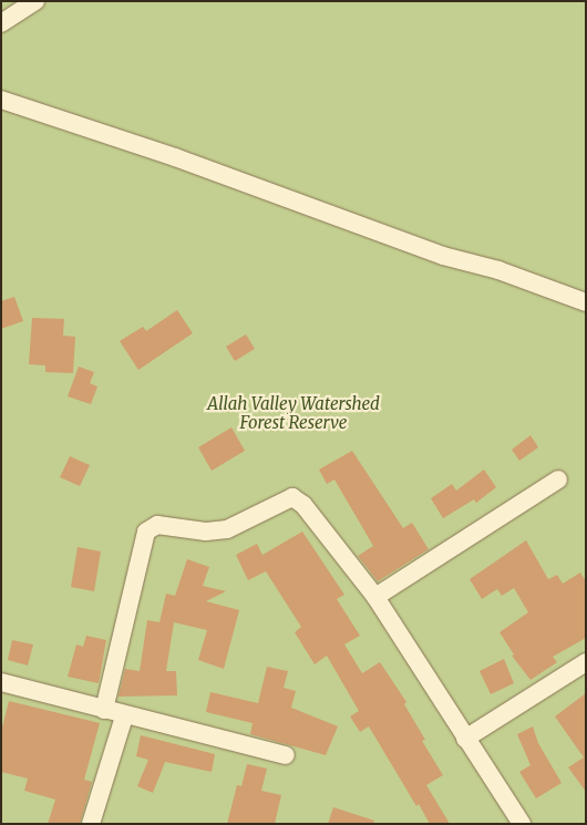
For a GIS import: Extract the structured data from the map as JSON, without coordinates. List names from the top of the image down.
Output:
{
  "parks": ["Allah Valley Watershed Forest Reserve"]
}
